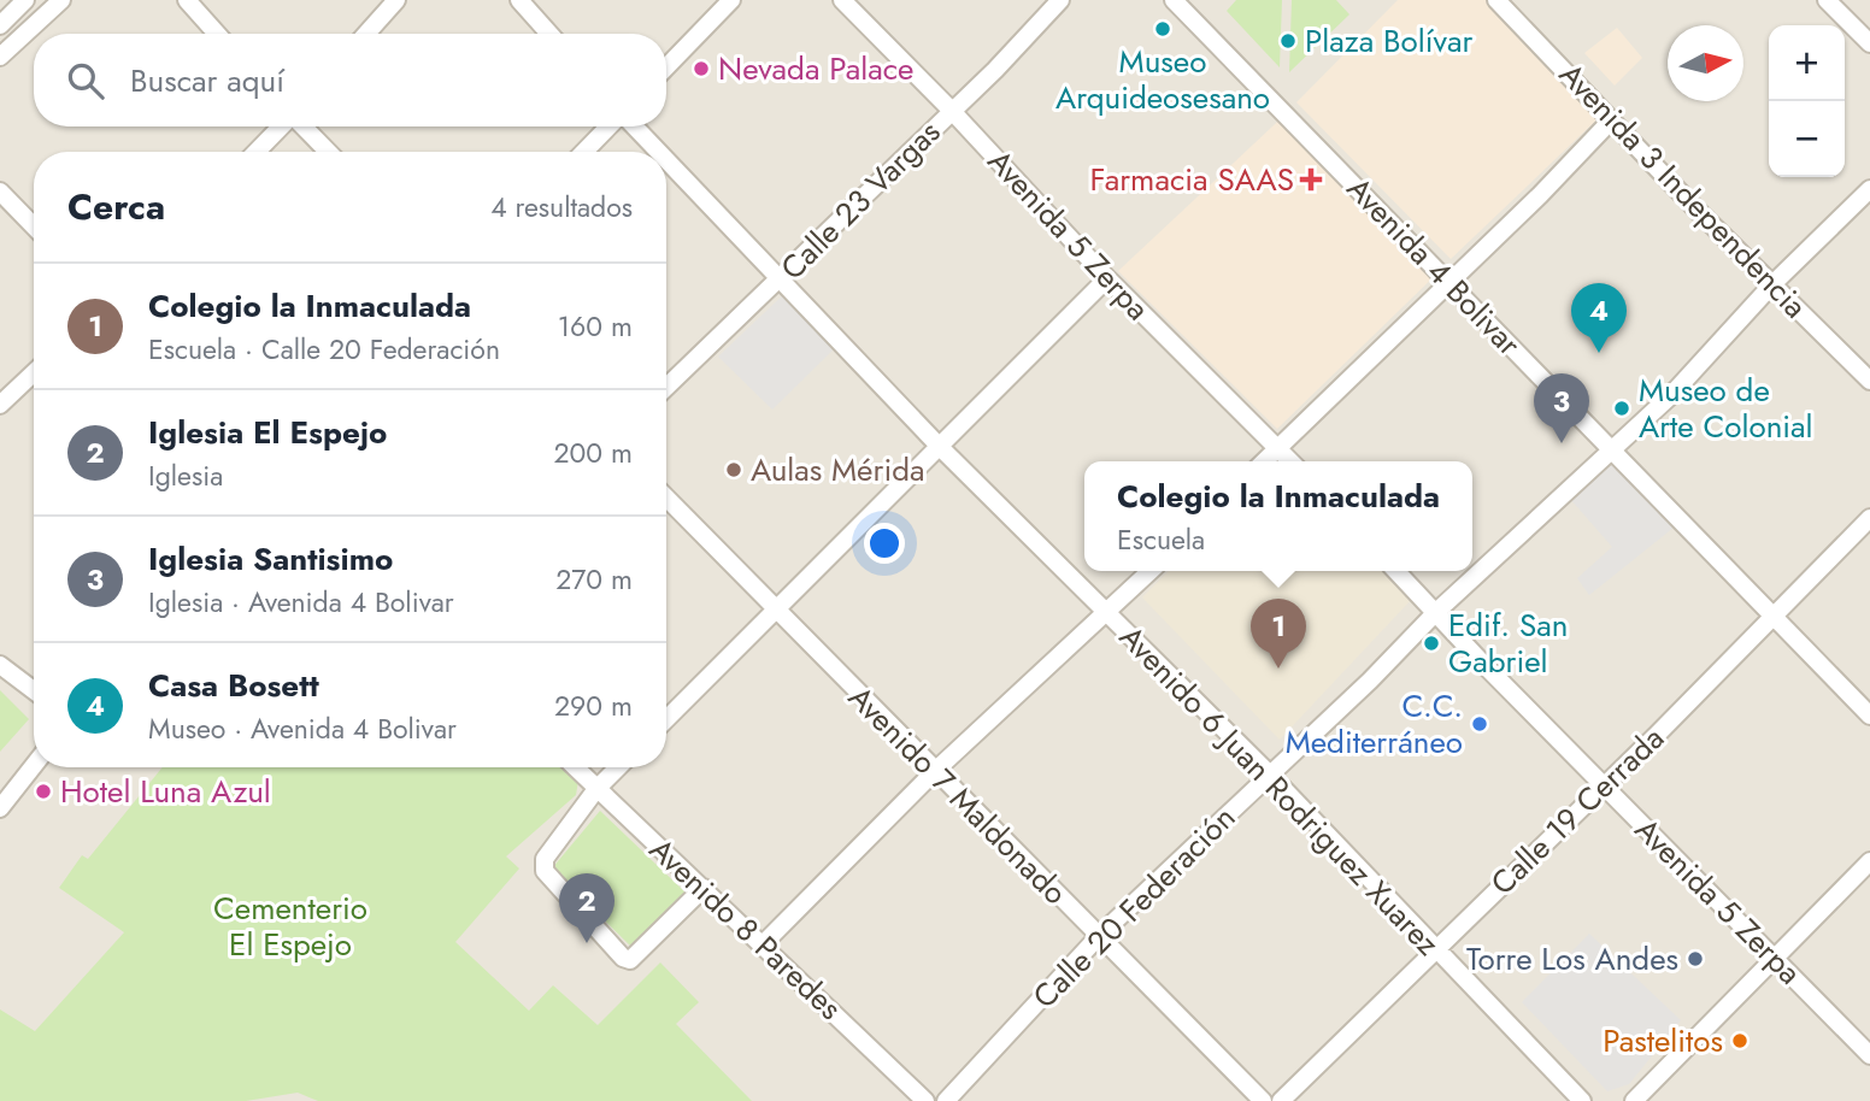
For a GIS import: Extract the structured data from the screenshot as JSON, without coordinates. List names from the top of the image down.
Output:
{
  "streets": {
    "street": [
      "Avenida 3 Independencia",
      "Calle 23 Vargas",
      "Avenida 5 Zerpa",
      "Avenida 4 Bolivar",
      "Avenido 6 Juan Rodriguez Xuarez",
      "Avenido 7 Maldonado",
      "Calle 19 Cerrada",
      "Calle 20 Federación",
      "Avenido 8 Paredes"
    ]
  },
  "crossings": [
    ["Avenida 3 Independencia", "Calle 20 Federación"],
    ["Calle 23 Vargas", "Avenida 5 Zerpa"],
    ["Calle 23 Vargas", "Avenido 6 Juan Rodriguez Xuarez"],
    ["Avenida 5 Zerpa", "Calle 19 Cerrada"],
    ["Avenida 5 Zerpa", "Calle 20 Federación"],
    ["Avenida 4 Bolivar", "Calle 19 Cerrada"],
    ["Avenida 4 Bolivar", "Calle 20 Federación"],
    ["Avenido 6 Juan Rodriguez Xuarez", "Calle 19 Cerrada"],
    ["Avenido 6 Juan Rodriguez Xuarez", "Calle 20 Federación"],
    ["Avenido 7 Maldonado", "Calle 20 Federación"]
  ],
  "parks": ["Cementerio El Espejo"],
  "places": {
    "other": [
      "Museo Arquideosesano",
      "Plaza Bolívar",
      "Nevada Palace",
      "Museo de Arte Colonial",
      "Aulas Mérida",
      "Edif. San Gabriel",
      "C.C. Mediterráneo",
      "Hotel Luna Azul",
      "Torre Los Andes",
      "Pastelitos"
    ],
    "health": ["Farmacia SAAS"]
  },
  "north": "right",
  "page": {
    "map_buttons": ["+", "−"],
    "search": "Buscar aquí",
    "heading": ["Cerca", "4 resultados"],
    "list": [
      {
        "mark": "1",
        "name": "Colegio la Inmaculada",
        "note": "Escuela · Calle 20 Federación",
        "value": "160 m"
      },
      {
        "mark": "2",
        "name": "Iglesia El Espejo",
        "note": "Iglesia",
        "value": "200 m"
      },
      {
        "mark": "3",
        "name": "Iglesia Santisimo",
        "note": "Iglesia · Avenida 4 Bolivar",
        "value": "270 m"
      },
      {
        "mark": "4",
        "name": "Casa Bosett",
        "note": "Museo · Avenida 4 Bolivar",
        "value": "290 m"
      }
    ],
    "pins": [
      "4",
      "3",
      "1",
      "2"
    ],
    "popup": ["Colegio la Inmaculada", "Escuela"]
  }
}
